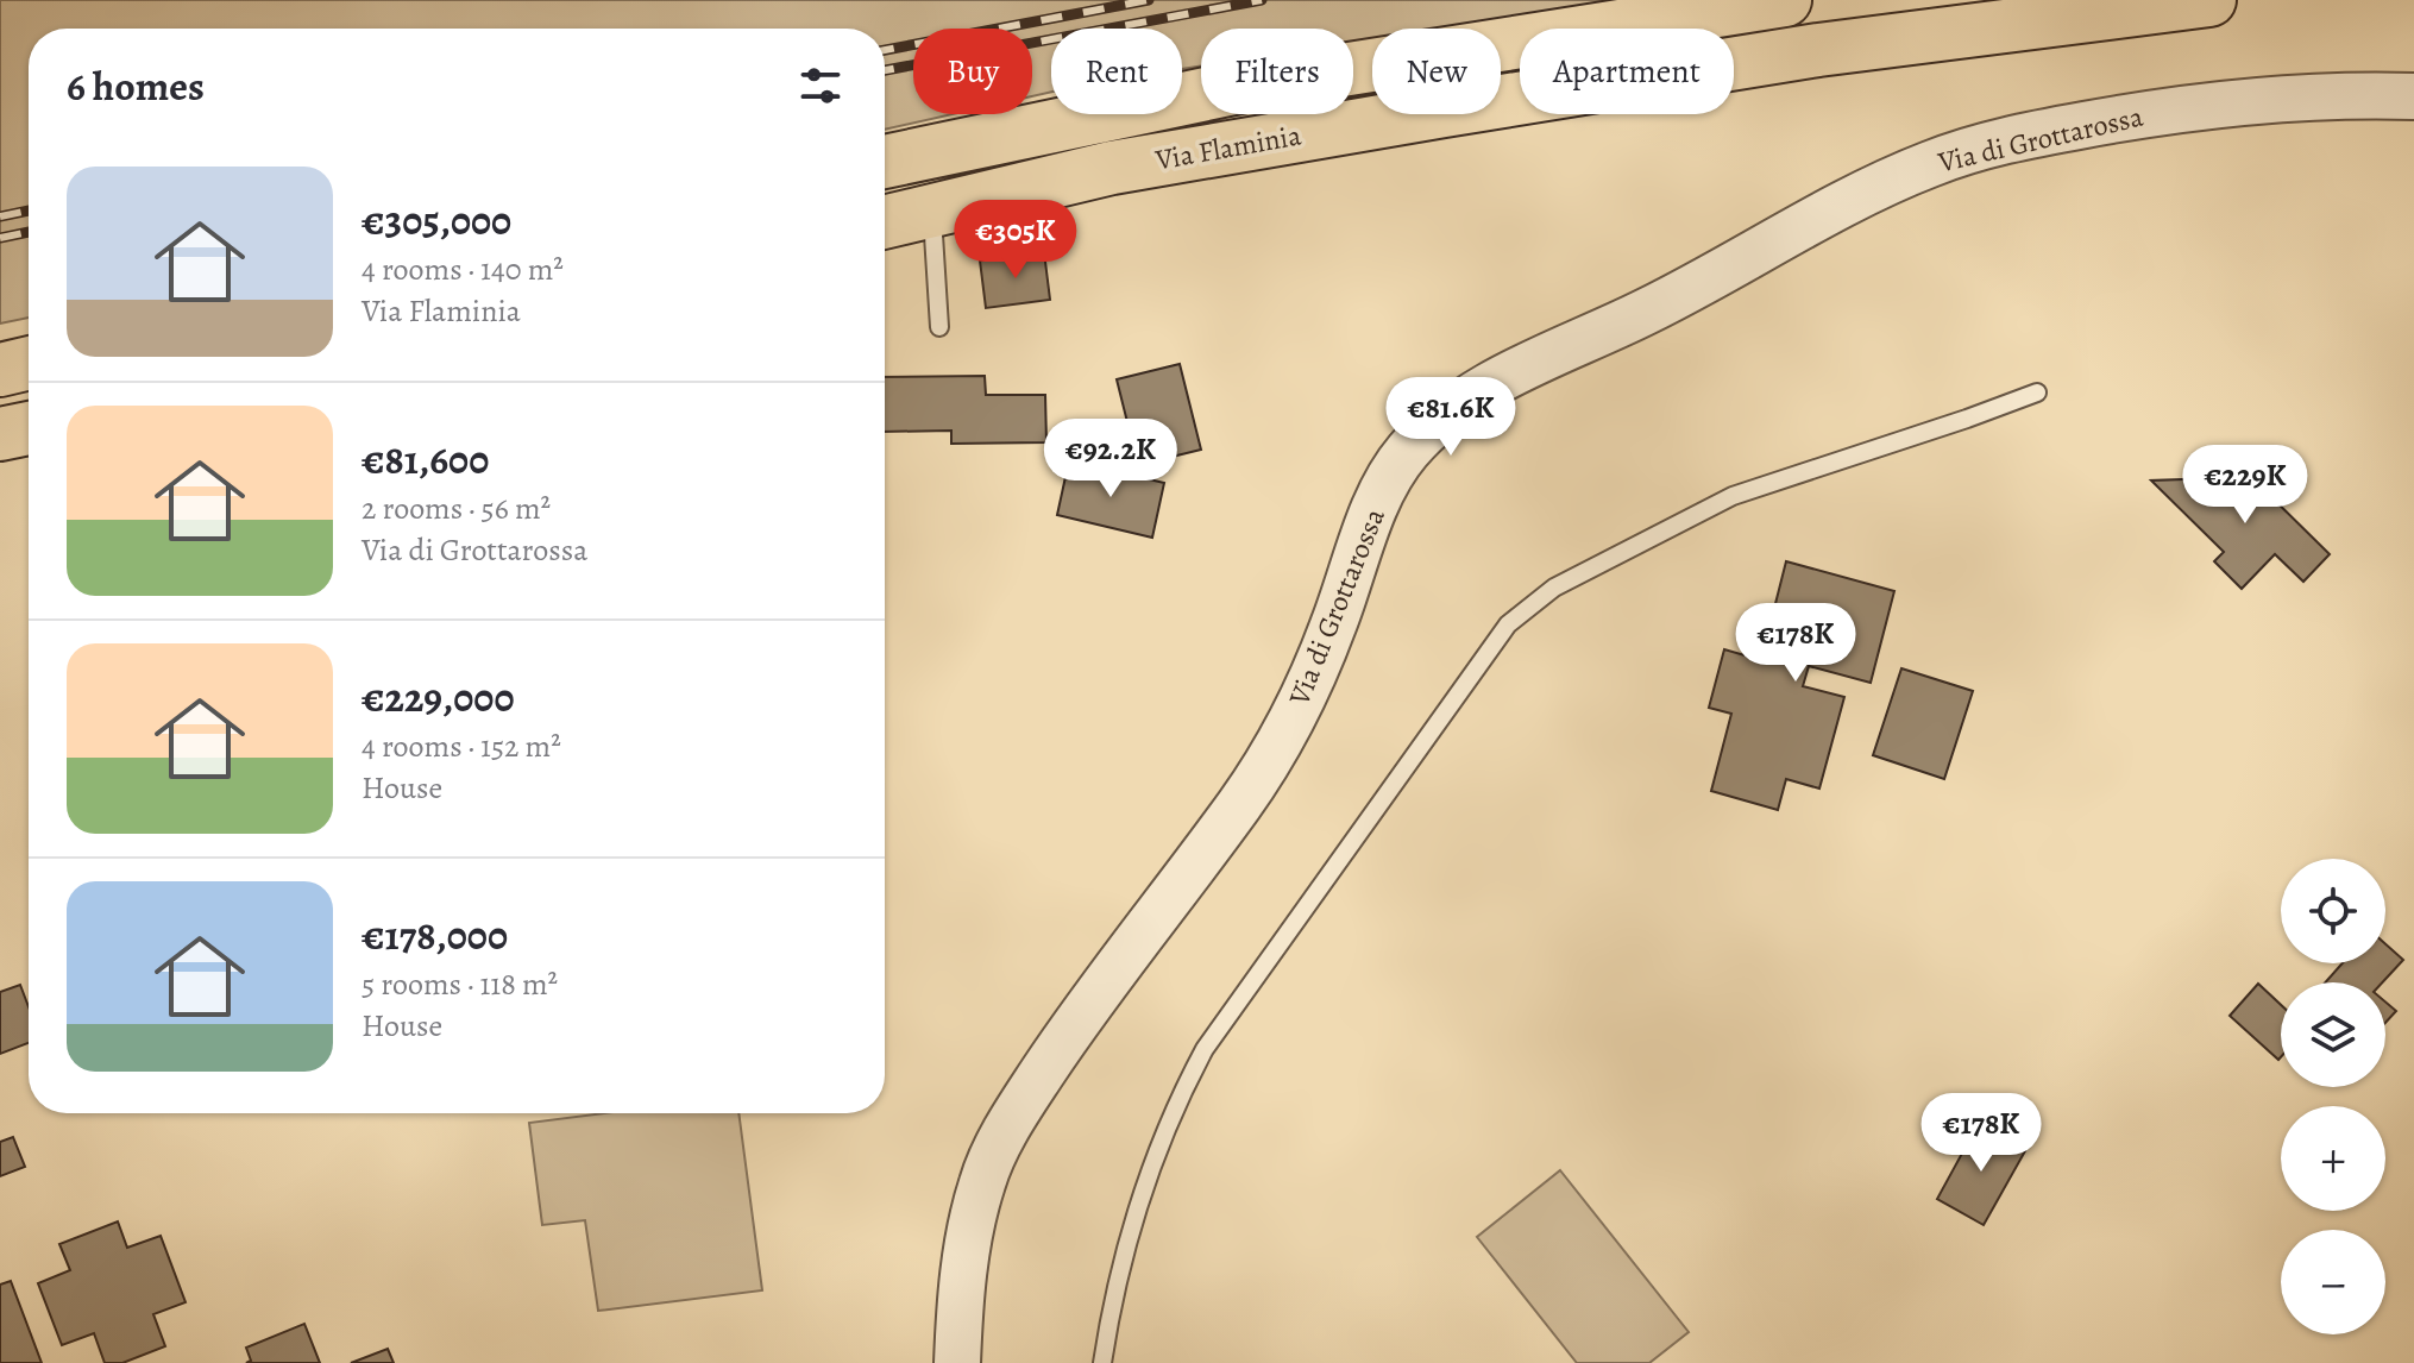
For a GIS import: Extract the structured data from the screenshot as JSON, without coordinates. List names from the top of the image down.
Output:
{
  "streets": {
    "highway": ["Via Flaminia"],
    "street": ["Via di Grottarossa"]
  },
  "page": {
    "chip": [
      "Buy",
      "Rent",
      "Filters",
      "New",
      "Apartment"
    ],
    "heading": "6 homes",
    "list": [
      {
        "name": "€305,000",
        "note": "4 rooms · 140 m² · Via Flaminia"
      },
      {
        "name": "€81,600",
        "note": "2 rooms · 56 m² · Via di Grottarossa"
      },
      {
        "name": "€229,000",
        "note": "4 rooms · 152 m² · House"
      },
      {
        "name": "€178,000",
        "note": "5 rooms · 118 m² · House"
      }
    ],
    "price": [
      "€305K",
      "€81.6K",
      "€92.2K",
      "€229K",
      "€178K",
      "€178K"
    ],
    "map_buttons": ["+", "−"]
  }
}
